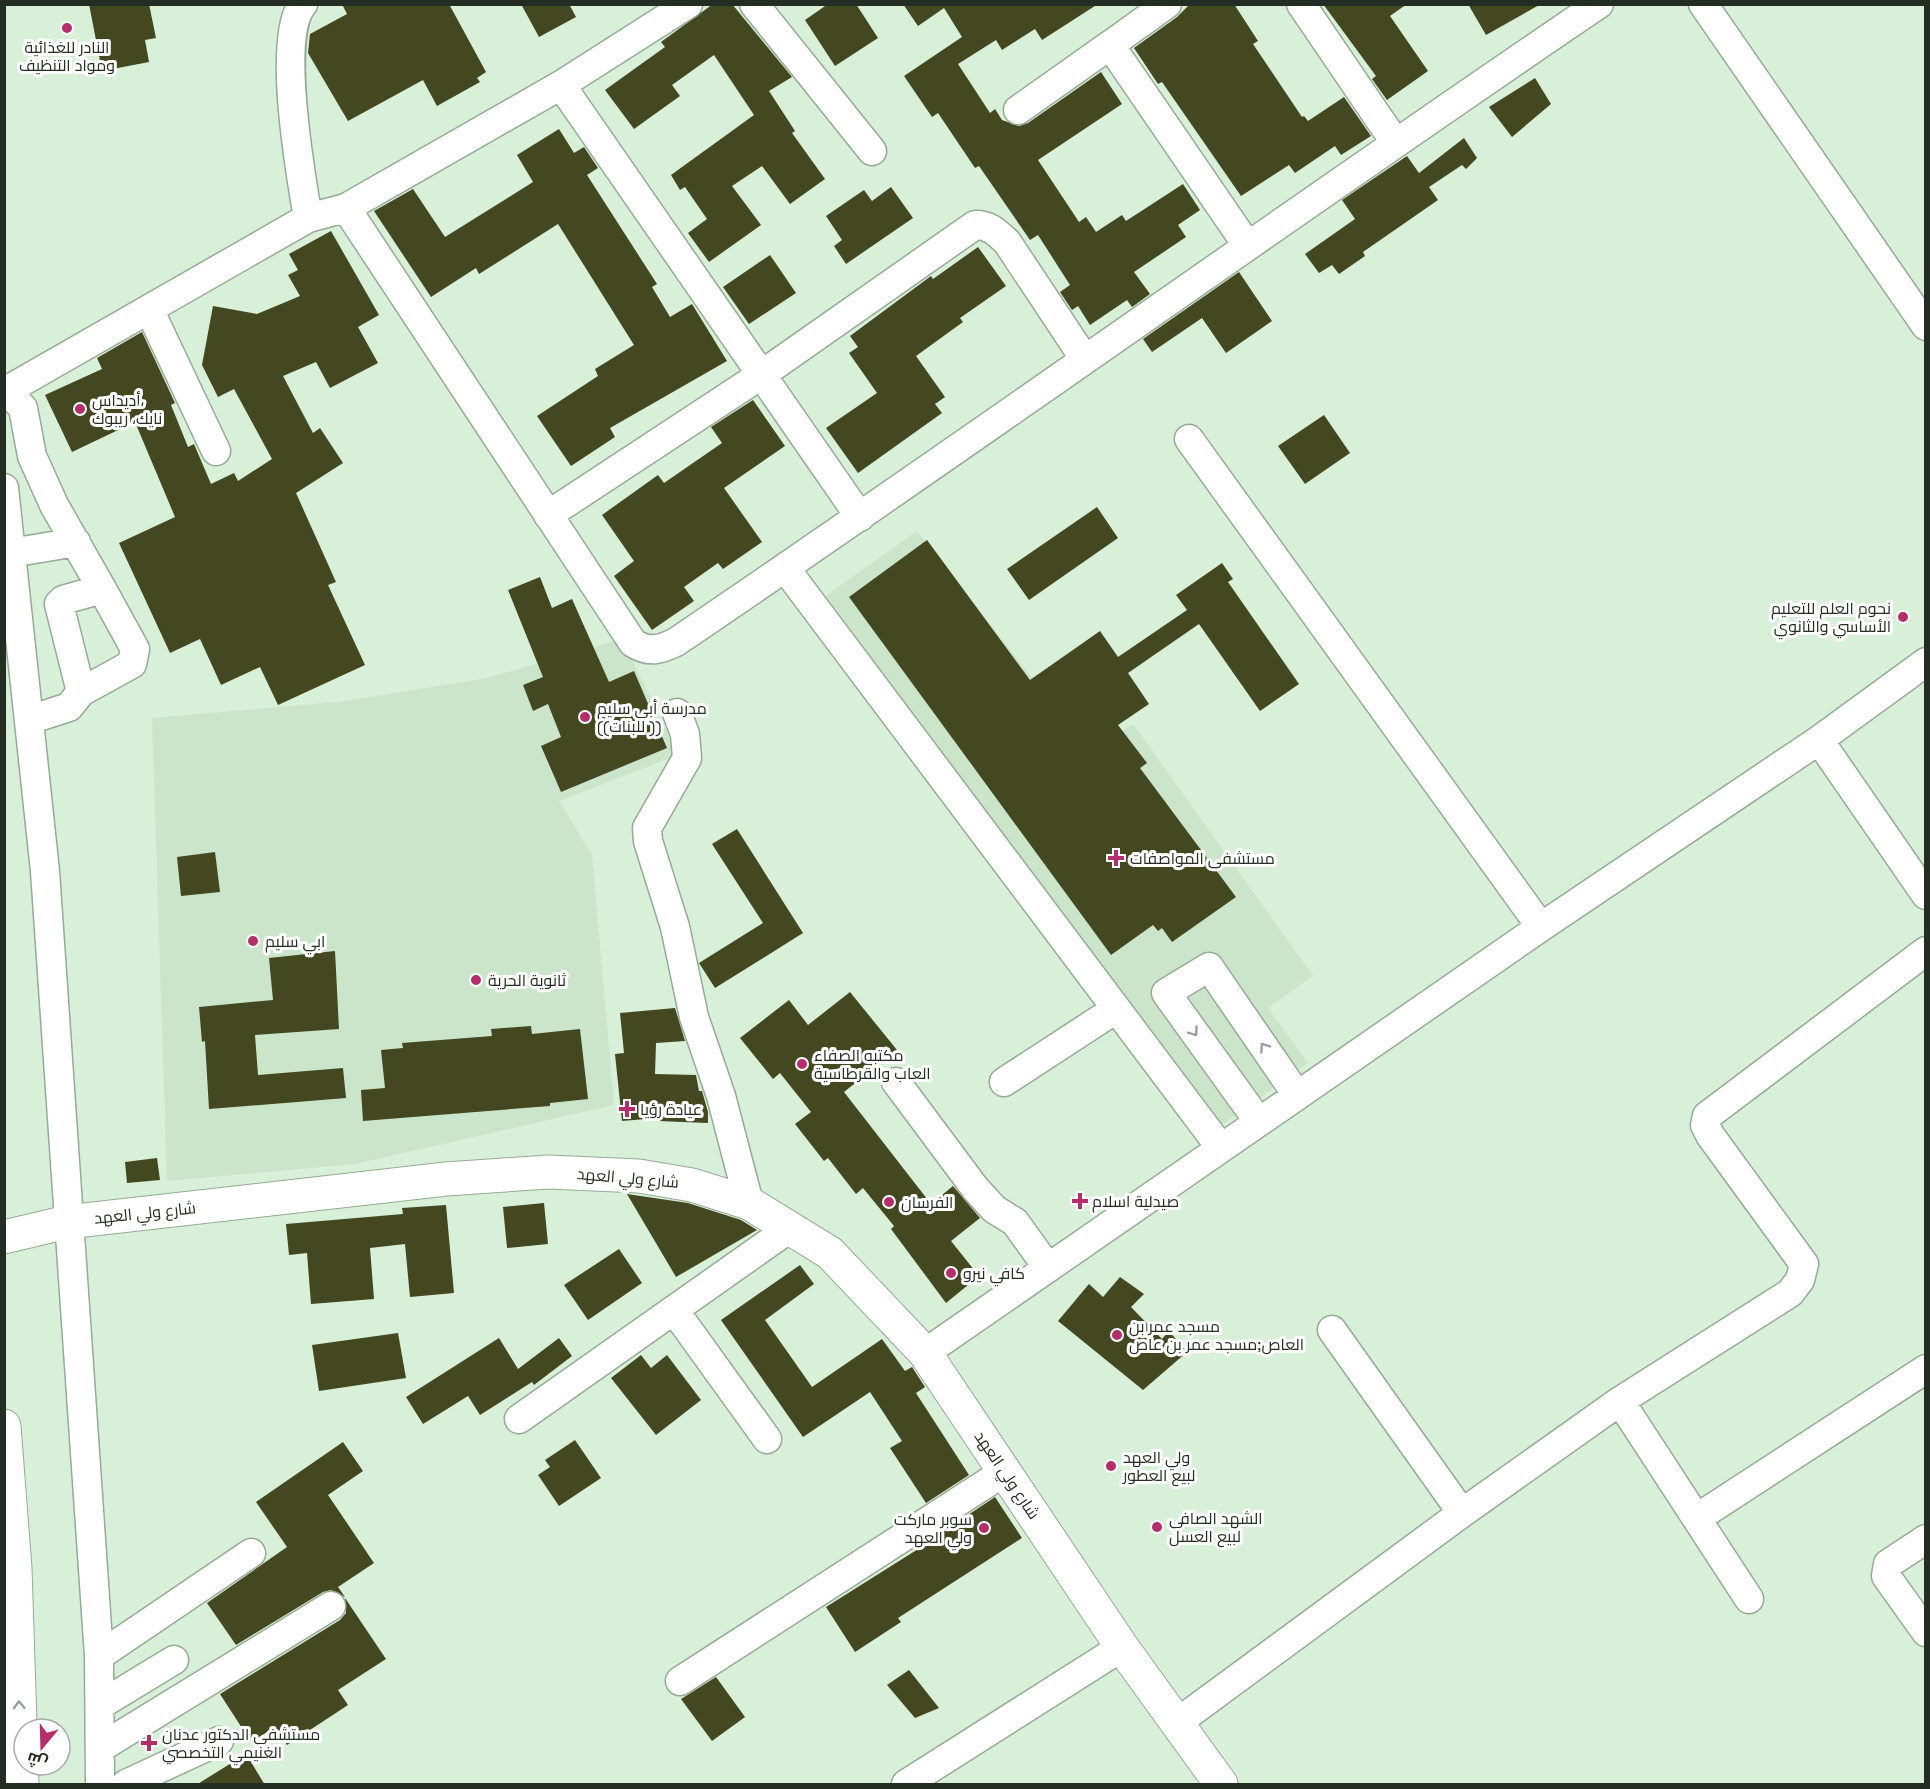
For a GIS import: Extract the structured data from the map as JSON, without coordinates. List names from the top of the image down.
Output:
{
  "streets": {
    "main road": ["شارع ولي العهد"]
  },
  "places": {
    "other": [
      "النادر للغذائية ومواد التنظيف",
      "أديداس، نايك، ريبوك",
      "نجوم العلم للتعليم الأساسي والثانوي",
      "مدرسة أبي سليم ((للبنات ))",
      "ابي سليم",
      "ثانوية الحرية",
      "مكتبه الصفاء العاب والقرطاسية",
      "الفرسان",
      "كافي نيرو",
      "مسجد عمر بن العاص;مسجد عمر بن عاص",
      "ولي العهد لبيع العطور",
      "الشهد الصافي لبيع العسل",
      "سوبر ماركت ولي العهد"
    ],
    "health": [
      "مستشفى المواصفات",
      "عيادة رؤيا",
      "صيدلية اسلام",
      "مستشفي الدكتور عدنان الغنيمي التخصصي"
    ]
  },
  "north": "bottom"
}
